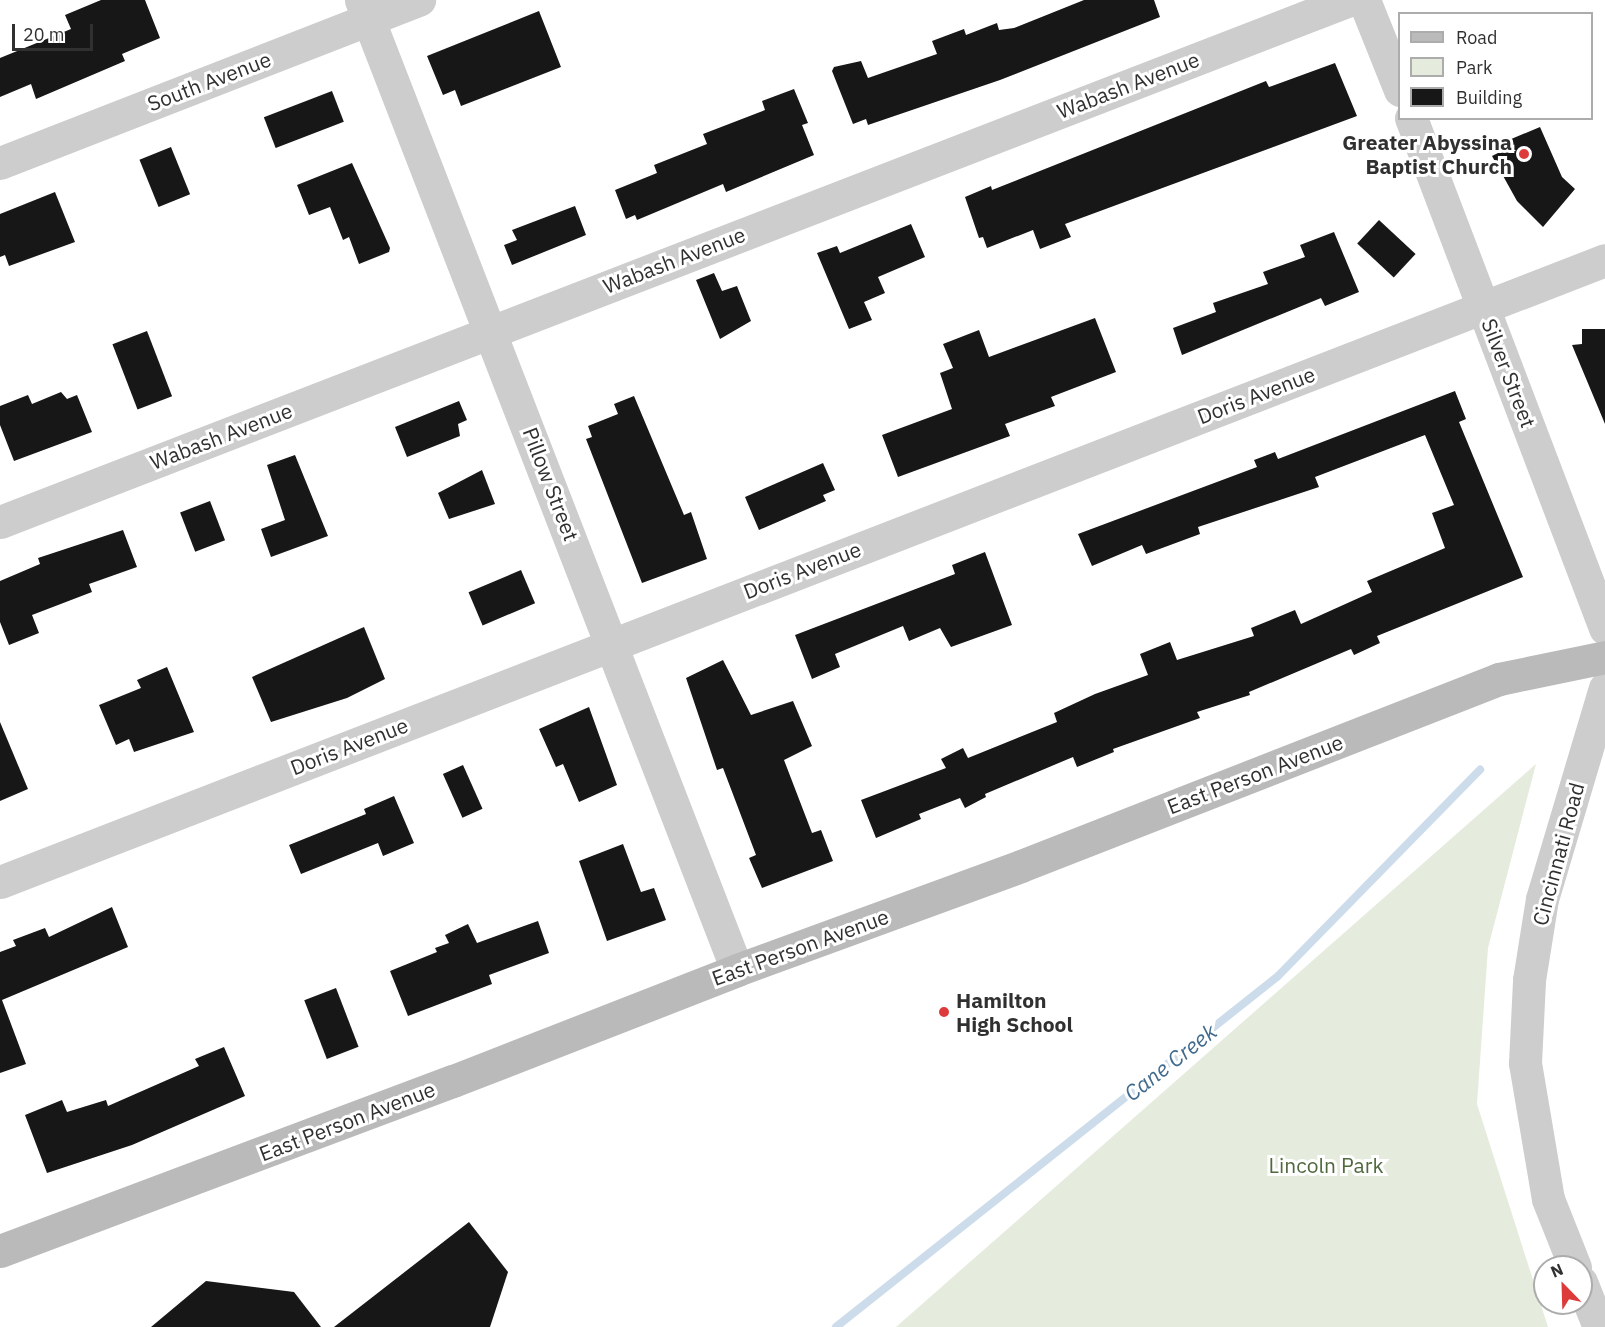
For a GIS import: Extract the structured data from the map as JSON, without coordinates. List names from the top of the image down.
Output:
{
  "streets": {
    "main road": ["East Person Avenue"],
    "street": [
      "South Avenue",
      "Wabash Avenue",
      "Silver Street",
      "Doris Avenue",
      "Pillow Street",
      "Cincinnati Road"
    ]
  },
  "crossings": [
    ["South Avenue", "Pillow Street"],
    ["Wabash Avenue", "Pillow Street"],
    ["Silver Street", "Doris Avenue"],
    ["Doris Avenue", "Pillow Street"],
    ["Pillow Street", "East Person Avenue"]
  ],
  "water": ["Cane Creek"],
  "parks": ["Lincoln Park"],
  "places": ["Greater Abyssina Baptist Church", "Hamilton High School"],
  "legend": ["Road", "Park", "Building"],
  "scale_bar": "20 m",
  "north": "top left"
}
